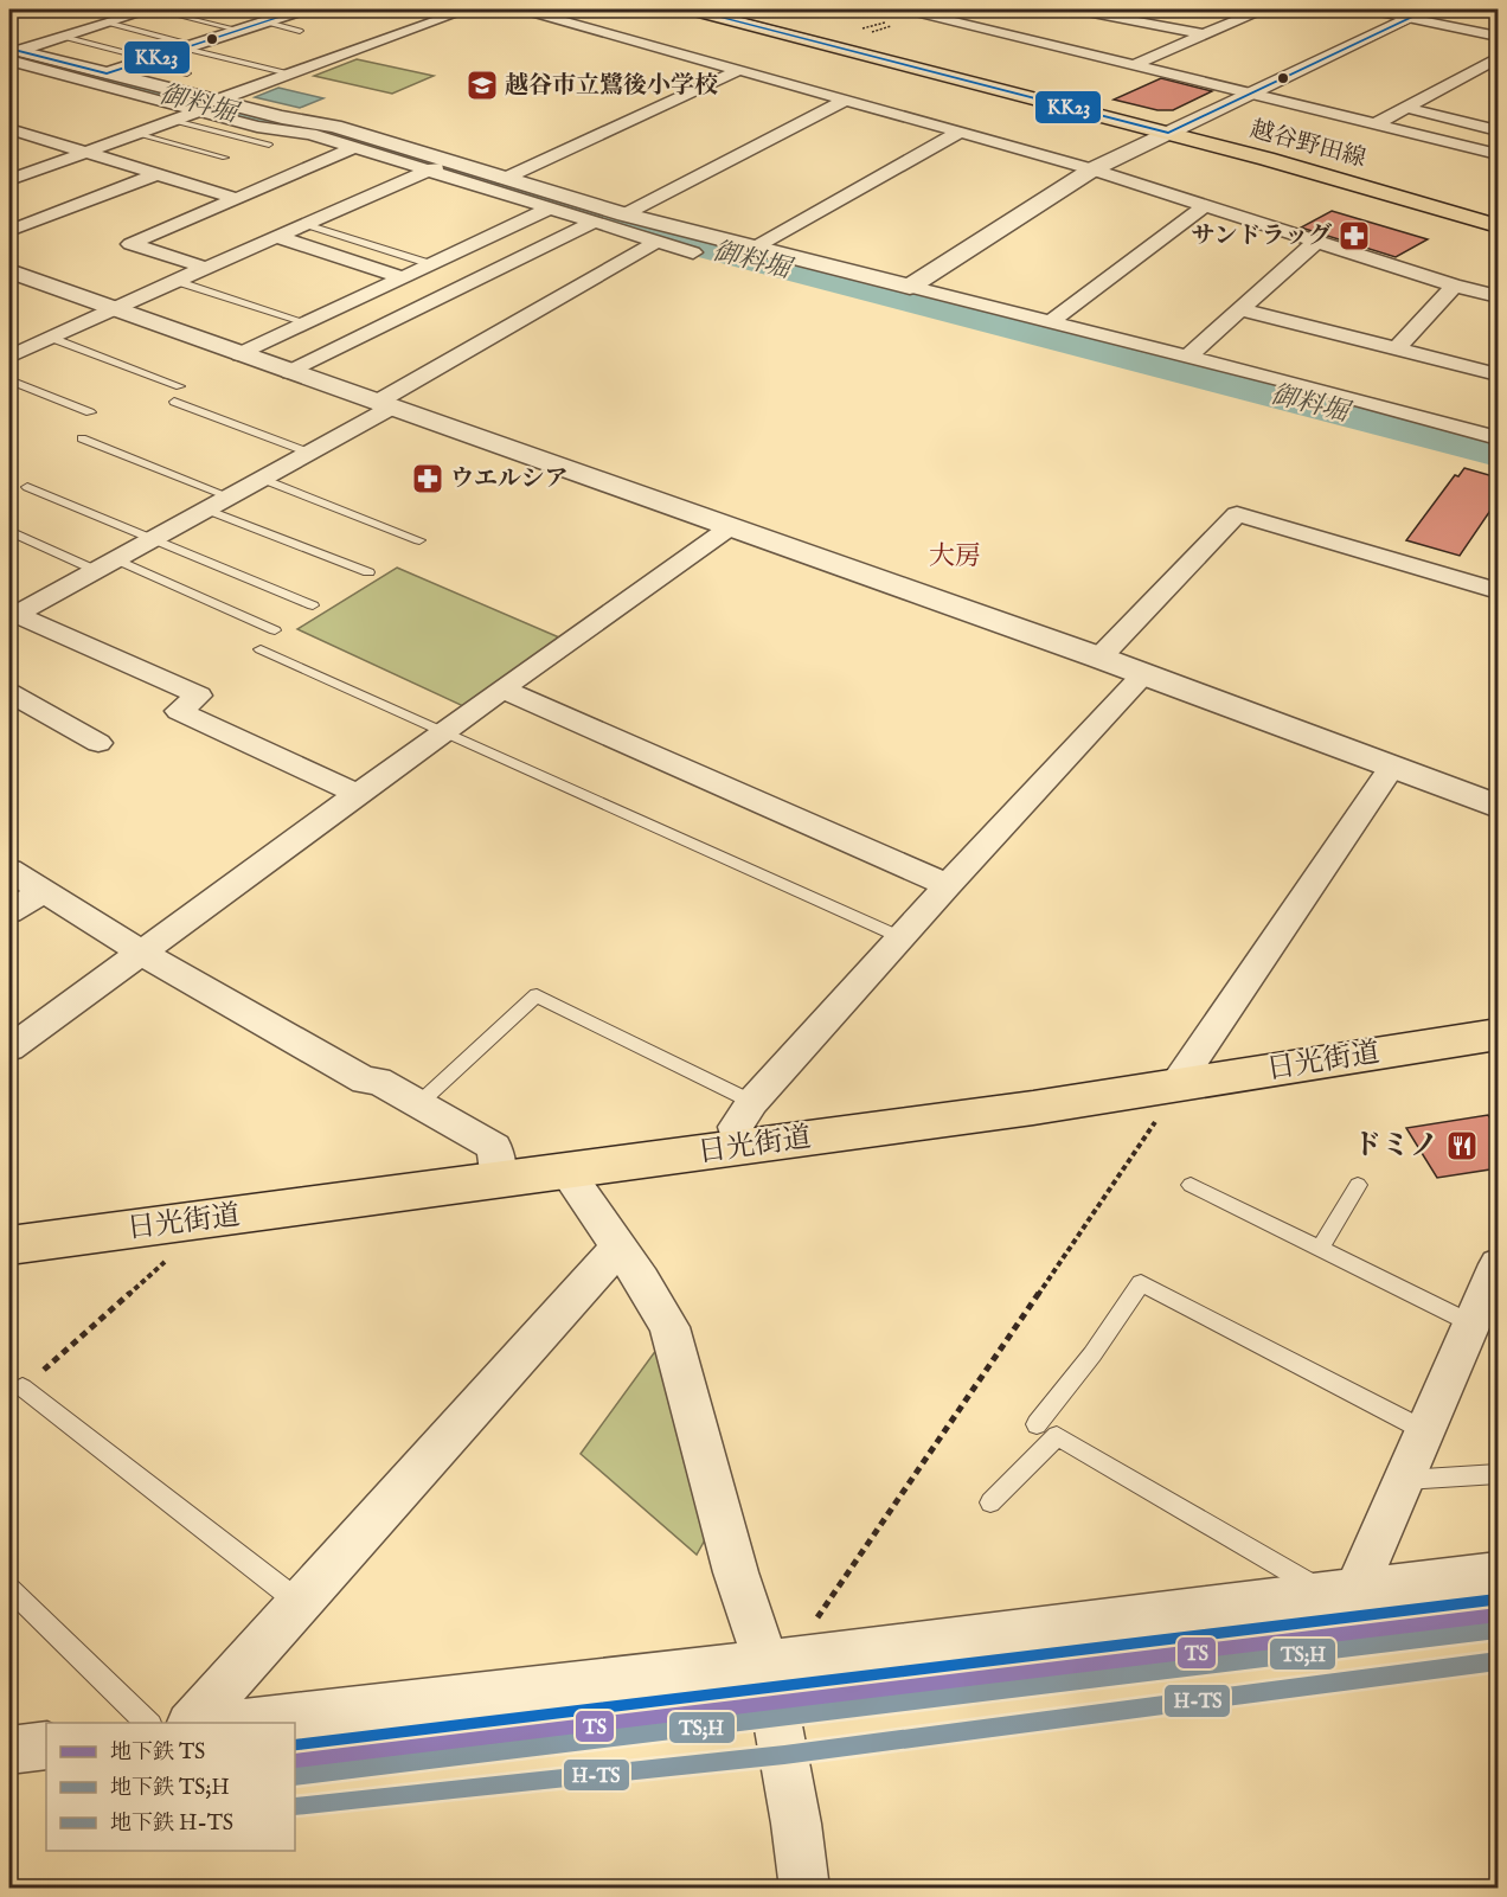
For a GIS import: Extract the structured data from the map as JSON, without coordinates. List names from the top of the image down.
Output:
{
  "streets": {
    "main road": ["越谷野田線", "日光街道"]
  },
  "districts": ["大房"],
  "water": ["御料堀"],
  "places": {
    "school or university": ["越谷市立鷺後小学校"],
    "pharmacy": ["サンドラッグ", "ウエルシア"],
    "restaurant": ["ドミノ"]
  },
  "lines": [
    "transit line KK23",
    "rail line TS",
    "metro line TS",
    "metro line TS;H",
    "metro line H-TS"
  ],
  "legend": ["地下鉄 TS", "地下鉄 TS;H", "地下鉄 H-TS"]
}
